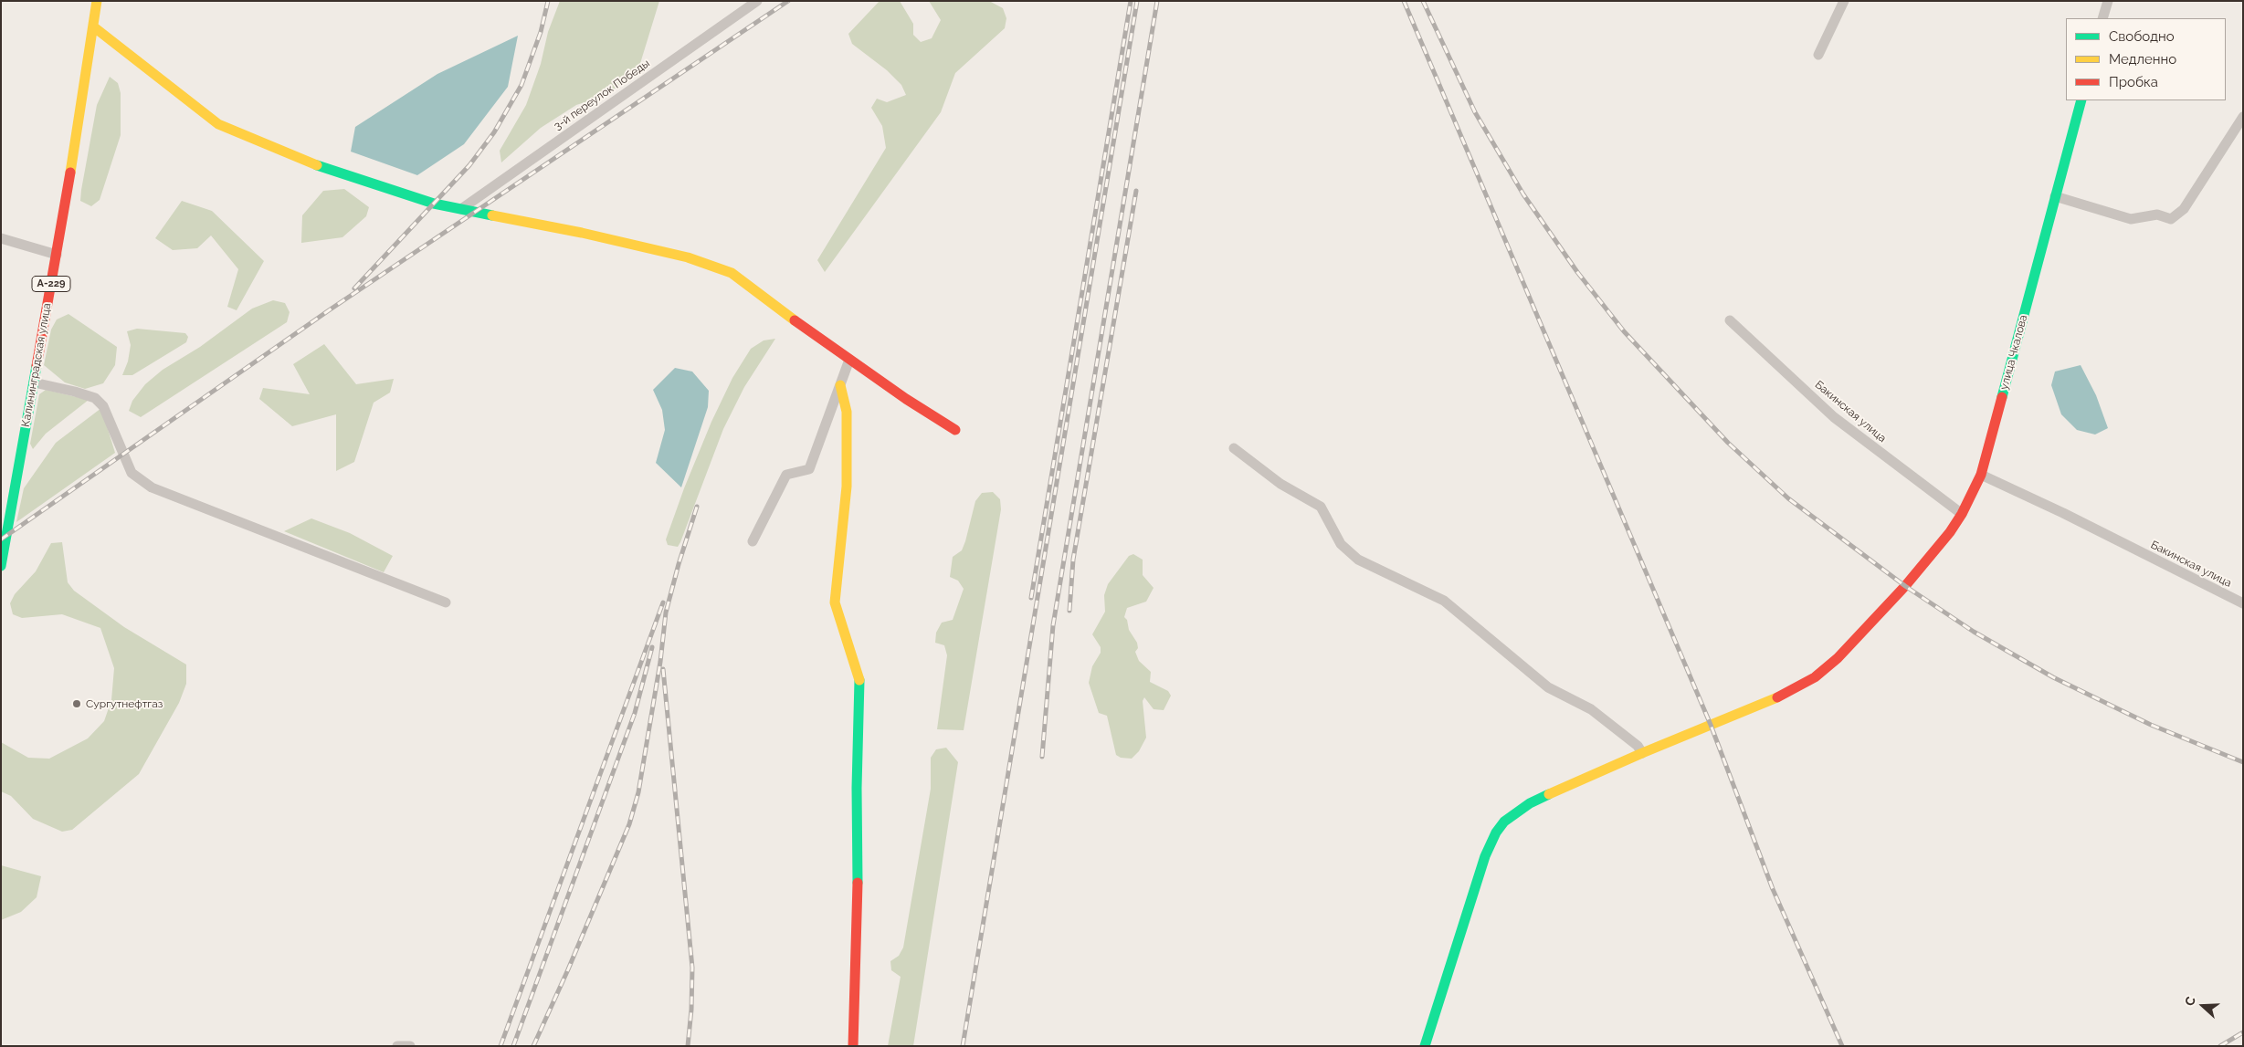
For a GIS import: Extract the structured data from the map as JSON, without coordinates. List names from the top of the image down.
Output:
{
  "streets": {
    "main road": ["А-229", "улица Чкалова", "Калининградская улица"],
    "street": ["3-й переулок Победы", "Бакинская улица"]
  },
  "crossings": [
    ["улица Чкалова", "Бакинская улица"]
  ],
  "places": ["Сургутнефтгаз"],
  "legend": ["Свободно", "Медленно", "Пробка"],
  "north": "left"
}
